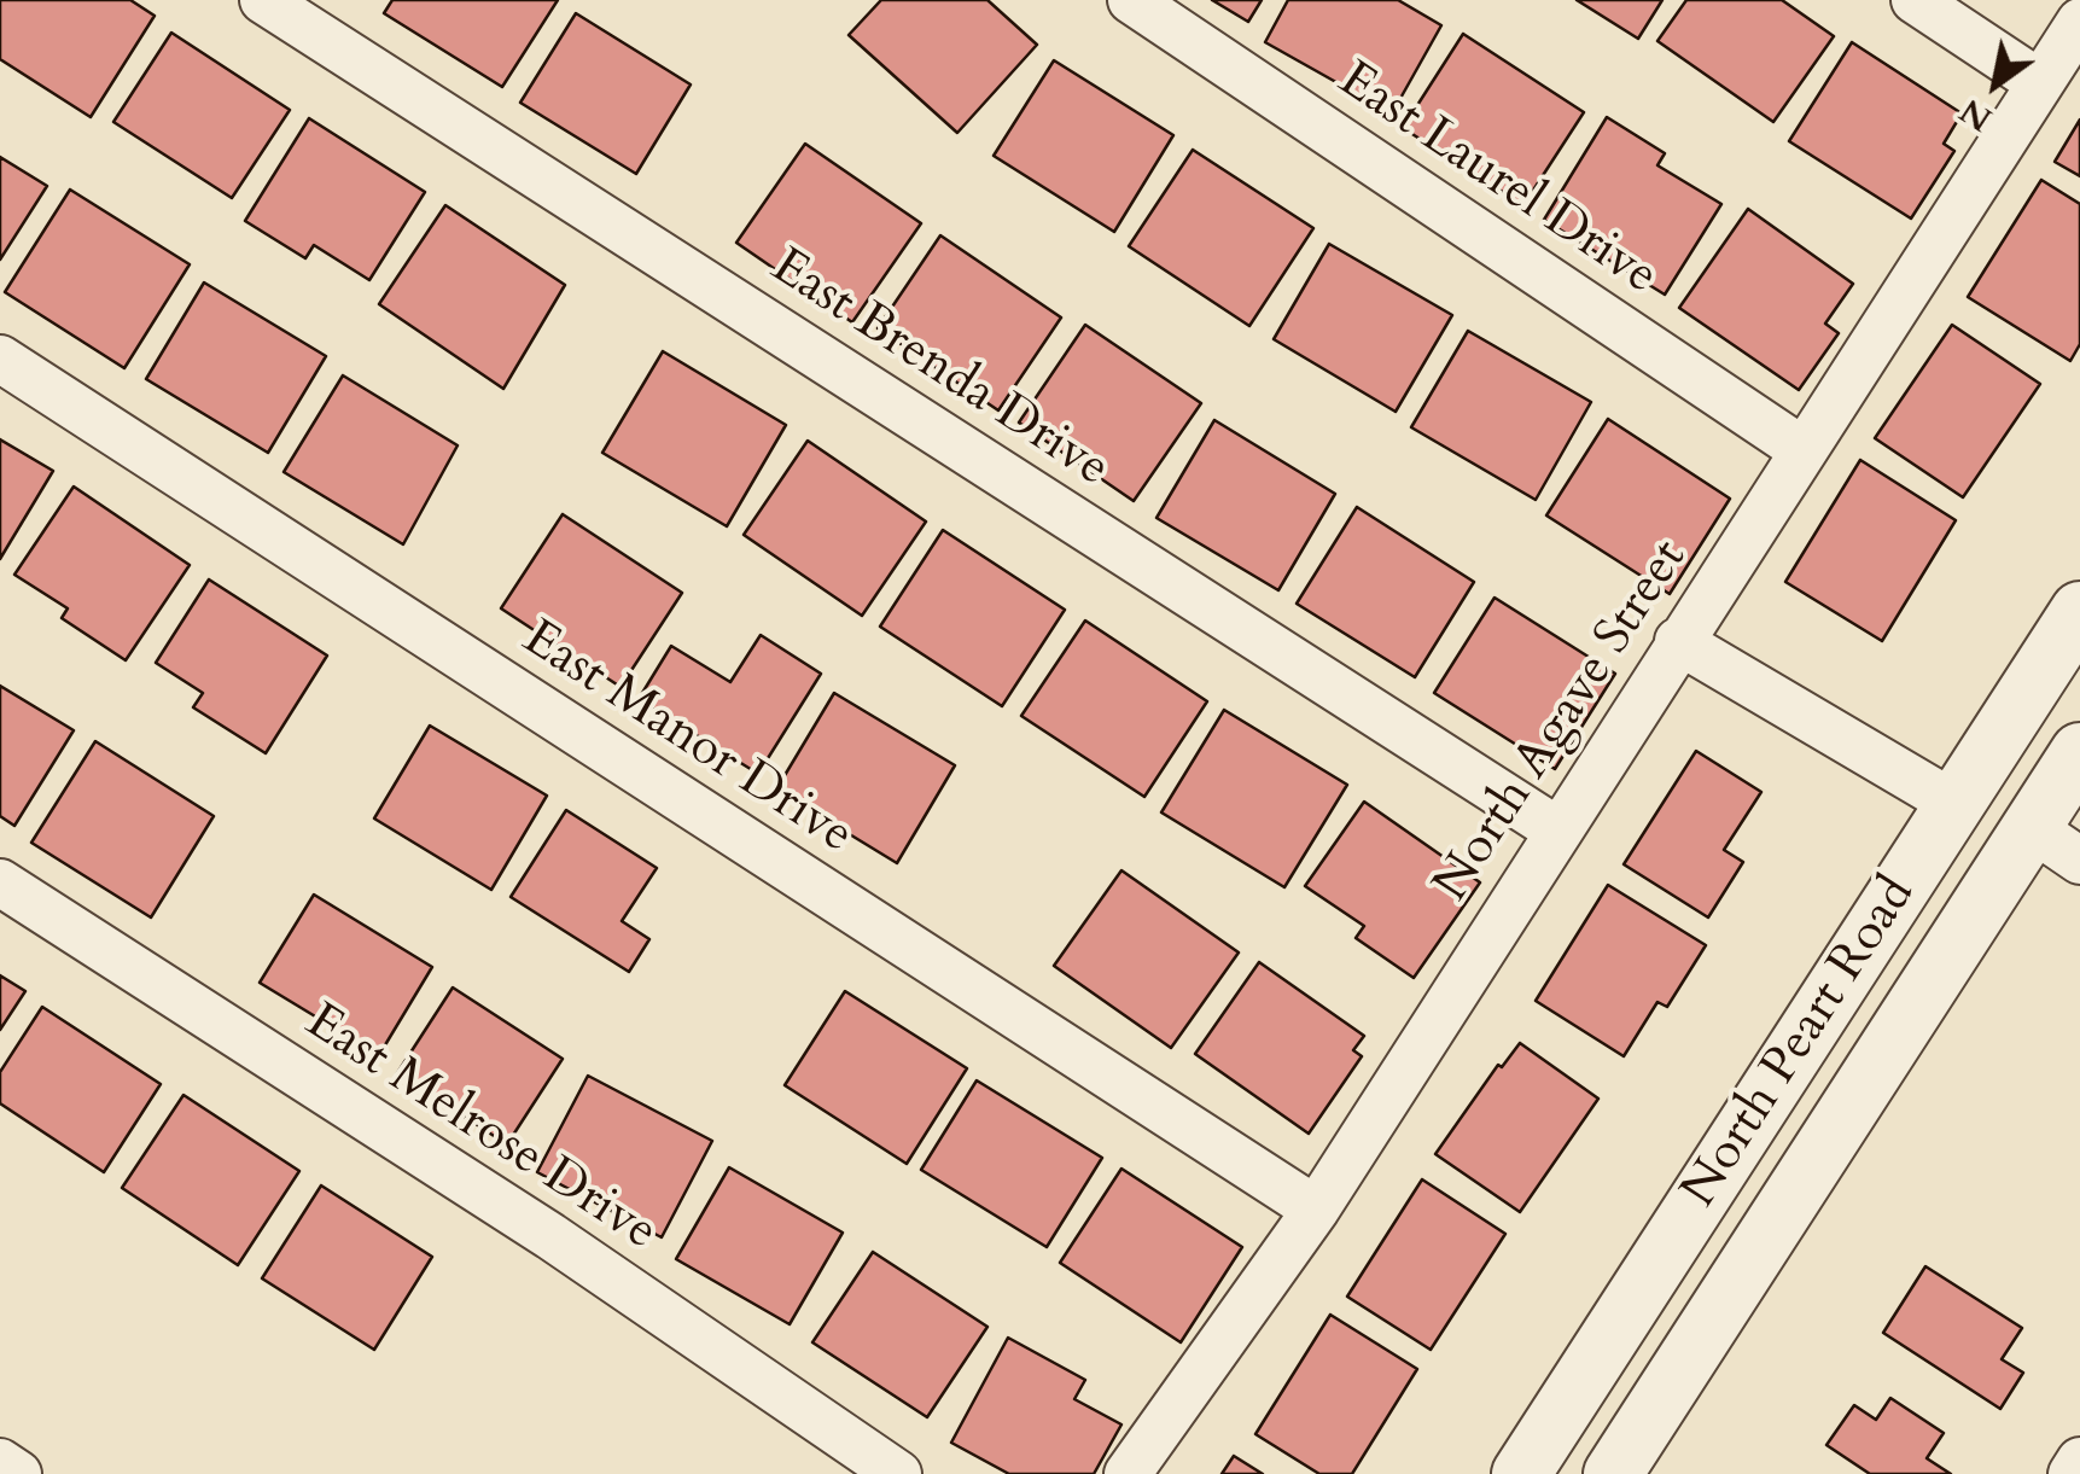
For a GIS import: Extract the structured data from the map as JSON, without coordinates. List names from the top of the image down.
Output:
{
  "streets": {
    "street": [
      "East Laurel Drive",
      "East Brenda Drive",
      "North Agave Street",
      "East Manor Drive",
      "North Peart Road",
      "East Melrose Drive"
    ]
  },
  "crossings": [
    ["East Laurel Drive", "North Agave Street"],
    ["East Brenda Drive", "North Agave Street"],
    ["North Agave Street", "East Manor Drive"]
  ],
  "north": "bottom left"
}
